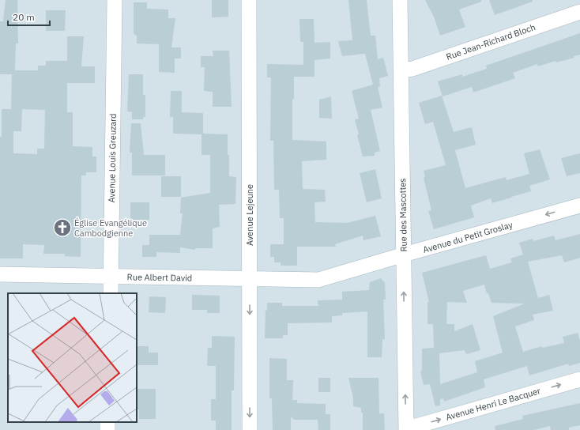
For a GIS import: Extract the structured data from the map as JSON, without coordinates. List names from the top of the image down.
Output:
{
  "streets": {
    "street": [
      "Rue Jean-Richard Bloch",
      "Avenue Louis Greuzard",
      "Avenue Lejeune",
      "Rue des Mascottes",
      "Avenue du Petit Groslay",
      "Rue Albert David",
      "Avenue Henri Le Bacquer"
    ]
  },
  "crossings": [
    ["Rue Jean-Richard Bloch", "Rue des Mascottes"],
    ["Avenue Louis Greuzard", "Rue Albert David"],
    ["Avenue Lejeune", "Rue Albert David"],
    ["Rue des Mascottes", "Avenue du Petit Groslay"],
    ["Rue des Mascottes", "Avenue Henri Le Bacquer"],
    ["Avenue du Petit Groslay", "Rue Albert David"]
  ],
  "one_way": [
    "Avenue Lejeune",
    "Rue des Mascottes",
    "Avenue du Petit Groslay",
    "Avenue Henri Le Bacquer"
  ],
  "places": {
    "church": ["Église Evangélique Cambodgienne"]
  },
  "scale_bar": "20 m"
}
